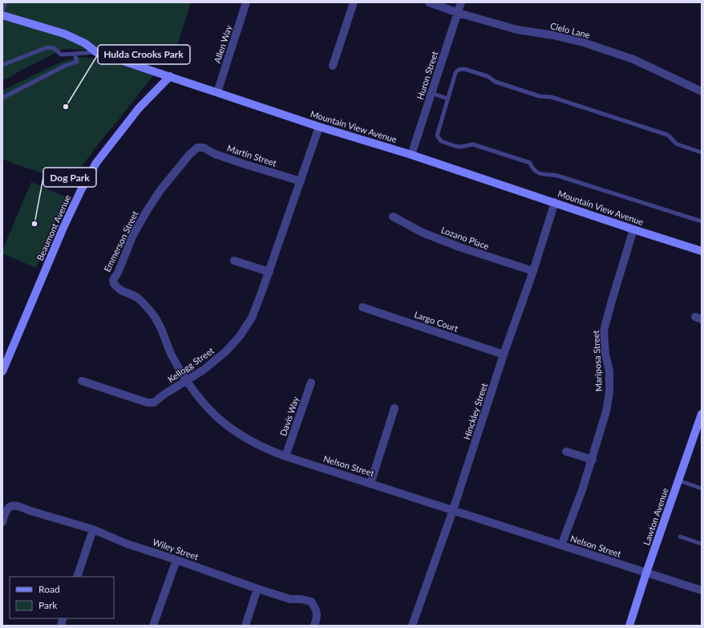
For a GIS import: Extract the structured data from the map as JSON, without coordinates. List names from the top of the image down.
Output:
{
  "streets": {
    "street": [
      "Cielo Lane",
      "Allen Way",
      "Huron Street",
      "Mountain View Avenue",
      "Martin Street",
      "Beaumont Avenue",
      "Lozano Place",
      "Emmerson Street",
      "Largo Court",
      "Mariposa Street",
      "Kellogg Street",
      "Hinckley Street",
      "Davis Way",
      "Nelson Street",
      "Lawton Avenue",
      "Wiley Street"
    ]
  },
  "crossings": [
    ["Cielo Lane", "Huron Street"],
    ["Allen Way", "Mountain View Avenue"],
    ["Huron Street", "Mountain View Avenue"],
    ["Mountain View Avenue", "Beaumont Avenue"],
    ["Mountain View Avenue", "Mariposa Street"],
    ["Mountain View Avenue", "Kellogg Street"],
    ["Mountain View Avenue", "Hinckley Street"],
    ["Martin Street", "Emmerson Street"],
    ["Martin Street", "Kellogg Street"],
    ["Lozano Place", "Hinckley Street"],
    ["Emmerson Street", "Nelson Street"],
    ["Largo Court", "Hinckley Street"],
    ["Mariposa Street", "Nelson Street"],
    ["Kellogg Street", "Nelson Street"],
    ["Hinckley Street", "Nelson Street"],
    ["Davis Way", "Nelson Street"],
    ["Nelson Street", "Lawton Avenue"]
  ],
  "places": ["Hulda Crooks Park", "Dog Park"],
  "legend": ["Road", "Park"]
}
